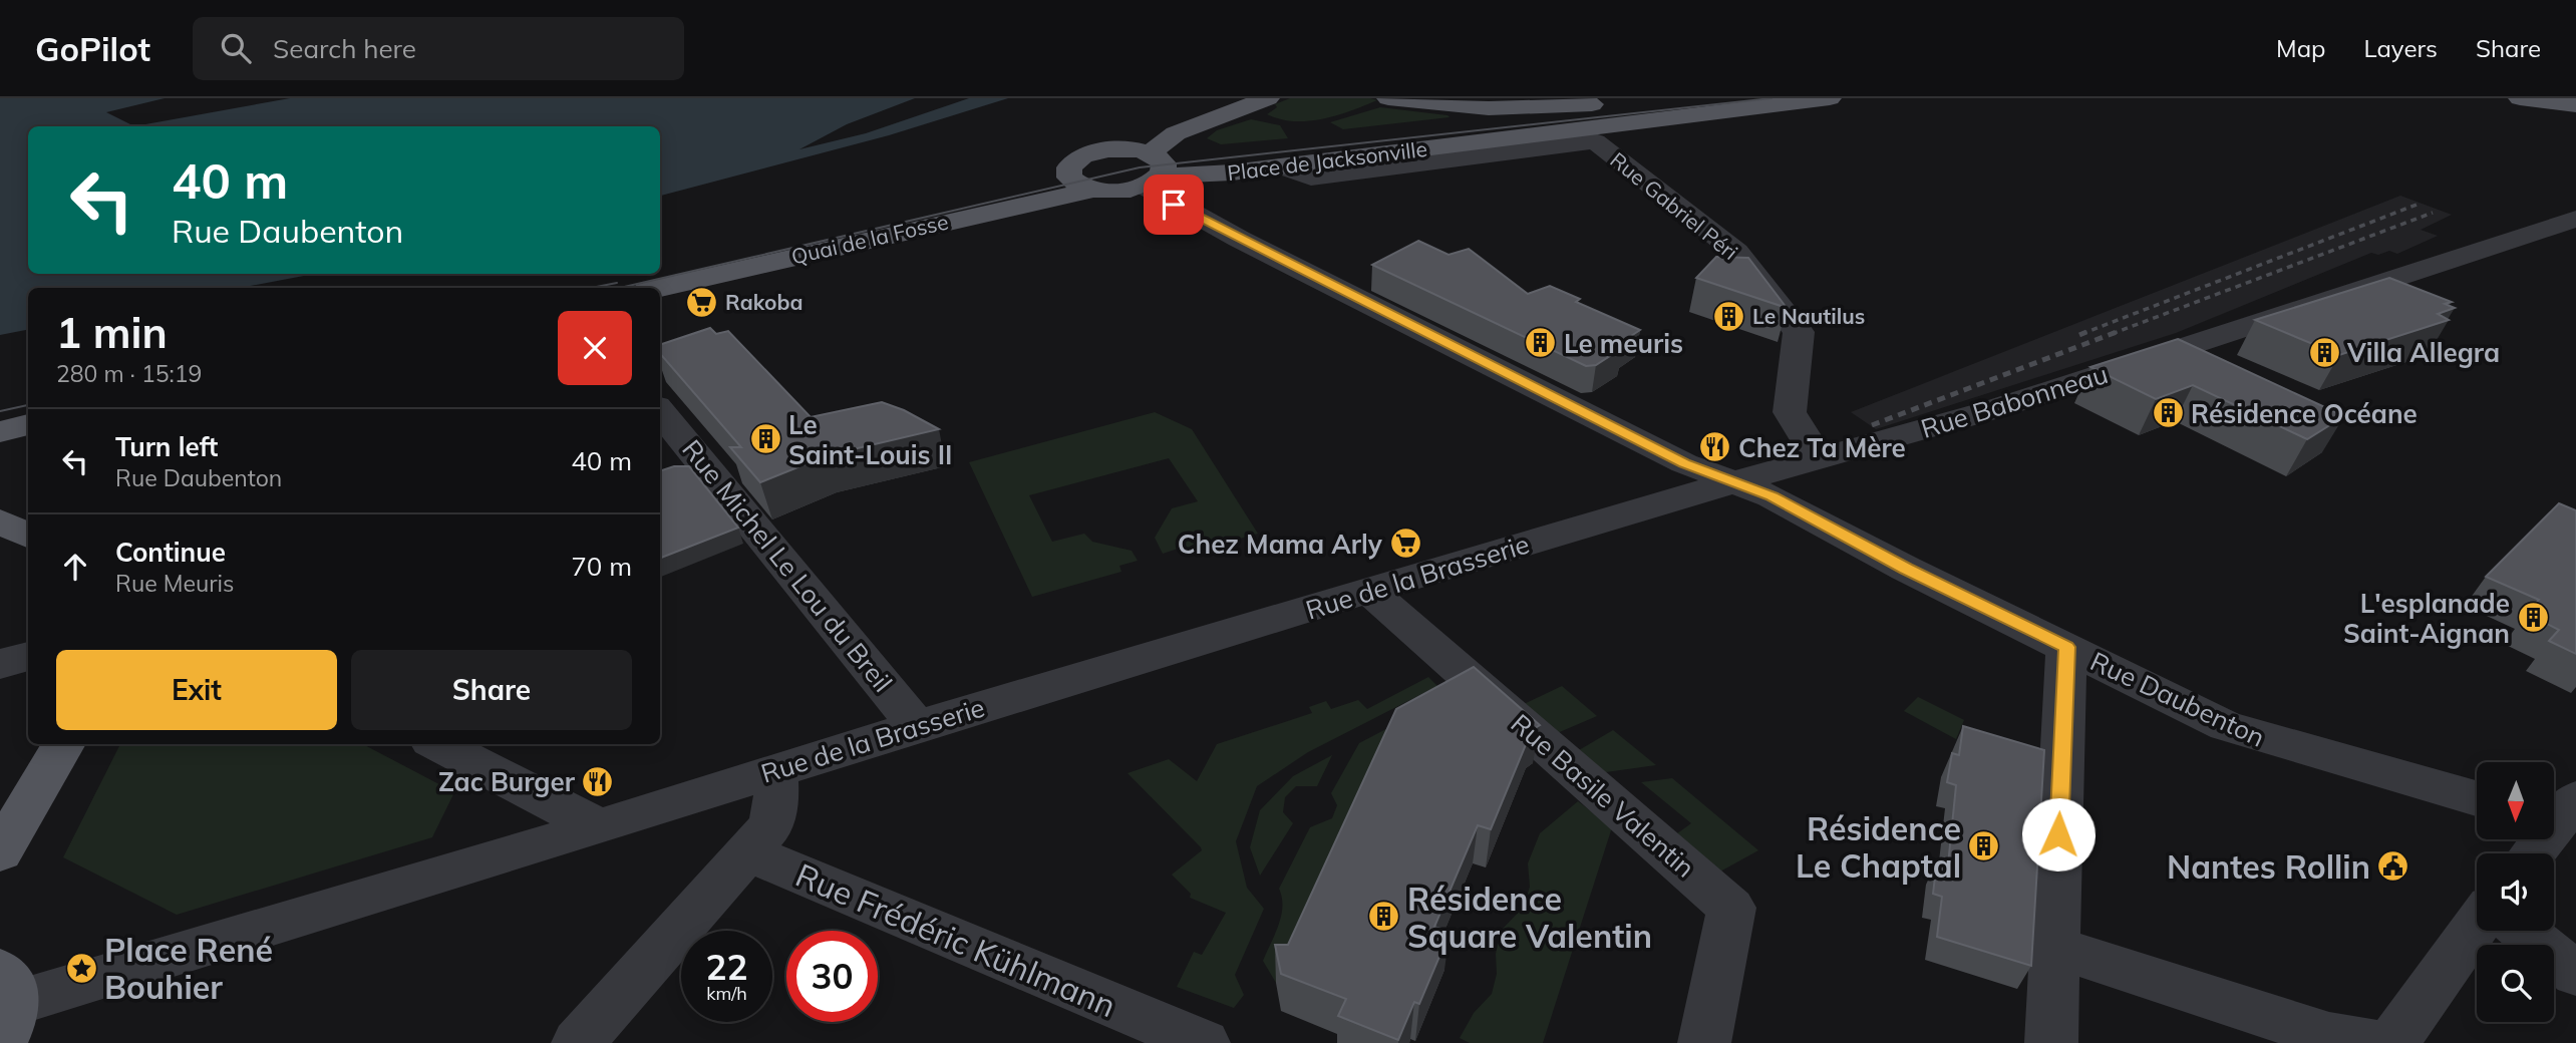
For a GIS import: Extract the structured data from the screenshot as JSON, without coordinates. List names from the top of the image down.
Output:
{
  "streets": {
    "main road": ["Place de Jacksonville", "Quai de la Fosse"],
    "street": [
      "Rue Gabriel Péri",
      "Rue Babonneau",
      "Rue Michel Le Lou du Breil",
      "Rue de la Brasserie",
      "Rue Daubenton",
      "Rue Basile Valentin",
      "Rue Frédéric Kühlmann"
    ]
  },
  "crossings": [
    ["Place de Jacksonville", "Rue Gabriel Péri"],
    ["Place de Jacksonville", "Quai de la Fosse"],
    ["Place de Jacksonville", "Rue Daubenton"],
    ["Rue Gabriel Péri", "Rue Babonneau"],
    ["Rue Babonneau", "Rue de la Brasserie"],
    ["Rue Babonneau", "Rue Daubenton"],
    ["Rue Michel Le Lou du Breil", "Rue de la Brasserie"],
    ["Rue de la Brasserie", "Rue Daubenton"],
    ["Rue de la Brasserie", "Rue Basile Valentin"]
  ],
  "places": {
    "supermarket": ["Rakoba", "Chez Mama Arly"],
    "building": [
      "Le Nautilus",
      "Le meuris",
      "Villa Allegra",
      "Résidence Océane",
      "Le Saint-Louis II",
      "L'esplanade Saint-Aignan",
      "Résidence Le Chaptal",
      "Résidence Square Valentin"
    ],
    "restaurant": ["Chez Ta Mère", "Zac Burger"],
    "public building": ["Nantes Rollin"],
    "place": ["Place René Bouhier"]
  },
  "north": "bottom",
  "page": {
    "header": "GoPilot",
    "search": "Search here",
    "nav": ["Map", "Layers", "Share"],
    "turn": ["40 m", "Rue Daubenton"],
    "heading": ["1 min", "280 m · 15:19"],
    "list": [
      {
        "name": "Turn left",
        "note": "Rue Daubenton",
        "value": "40 m"
      },
      {
        "name": "Continue",
        "note": "Rue Meuris",
        "value": "70 m"
      }
    ],
    "buttons": ["Exit", "Share"],
    "speed": "22 km/h",
    "limit": "30"
  }
}
